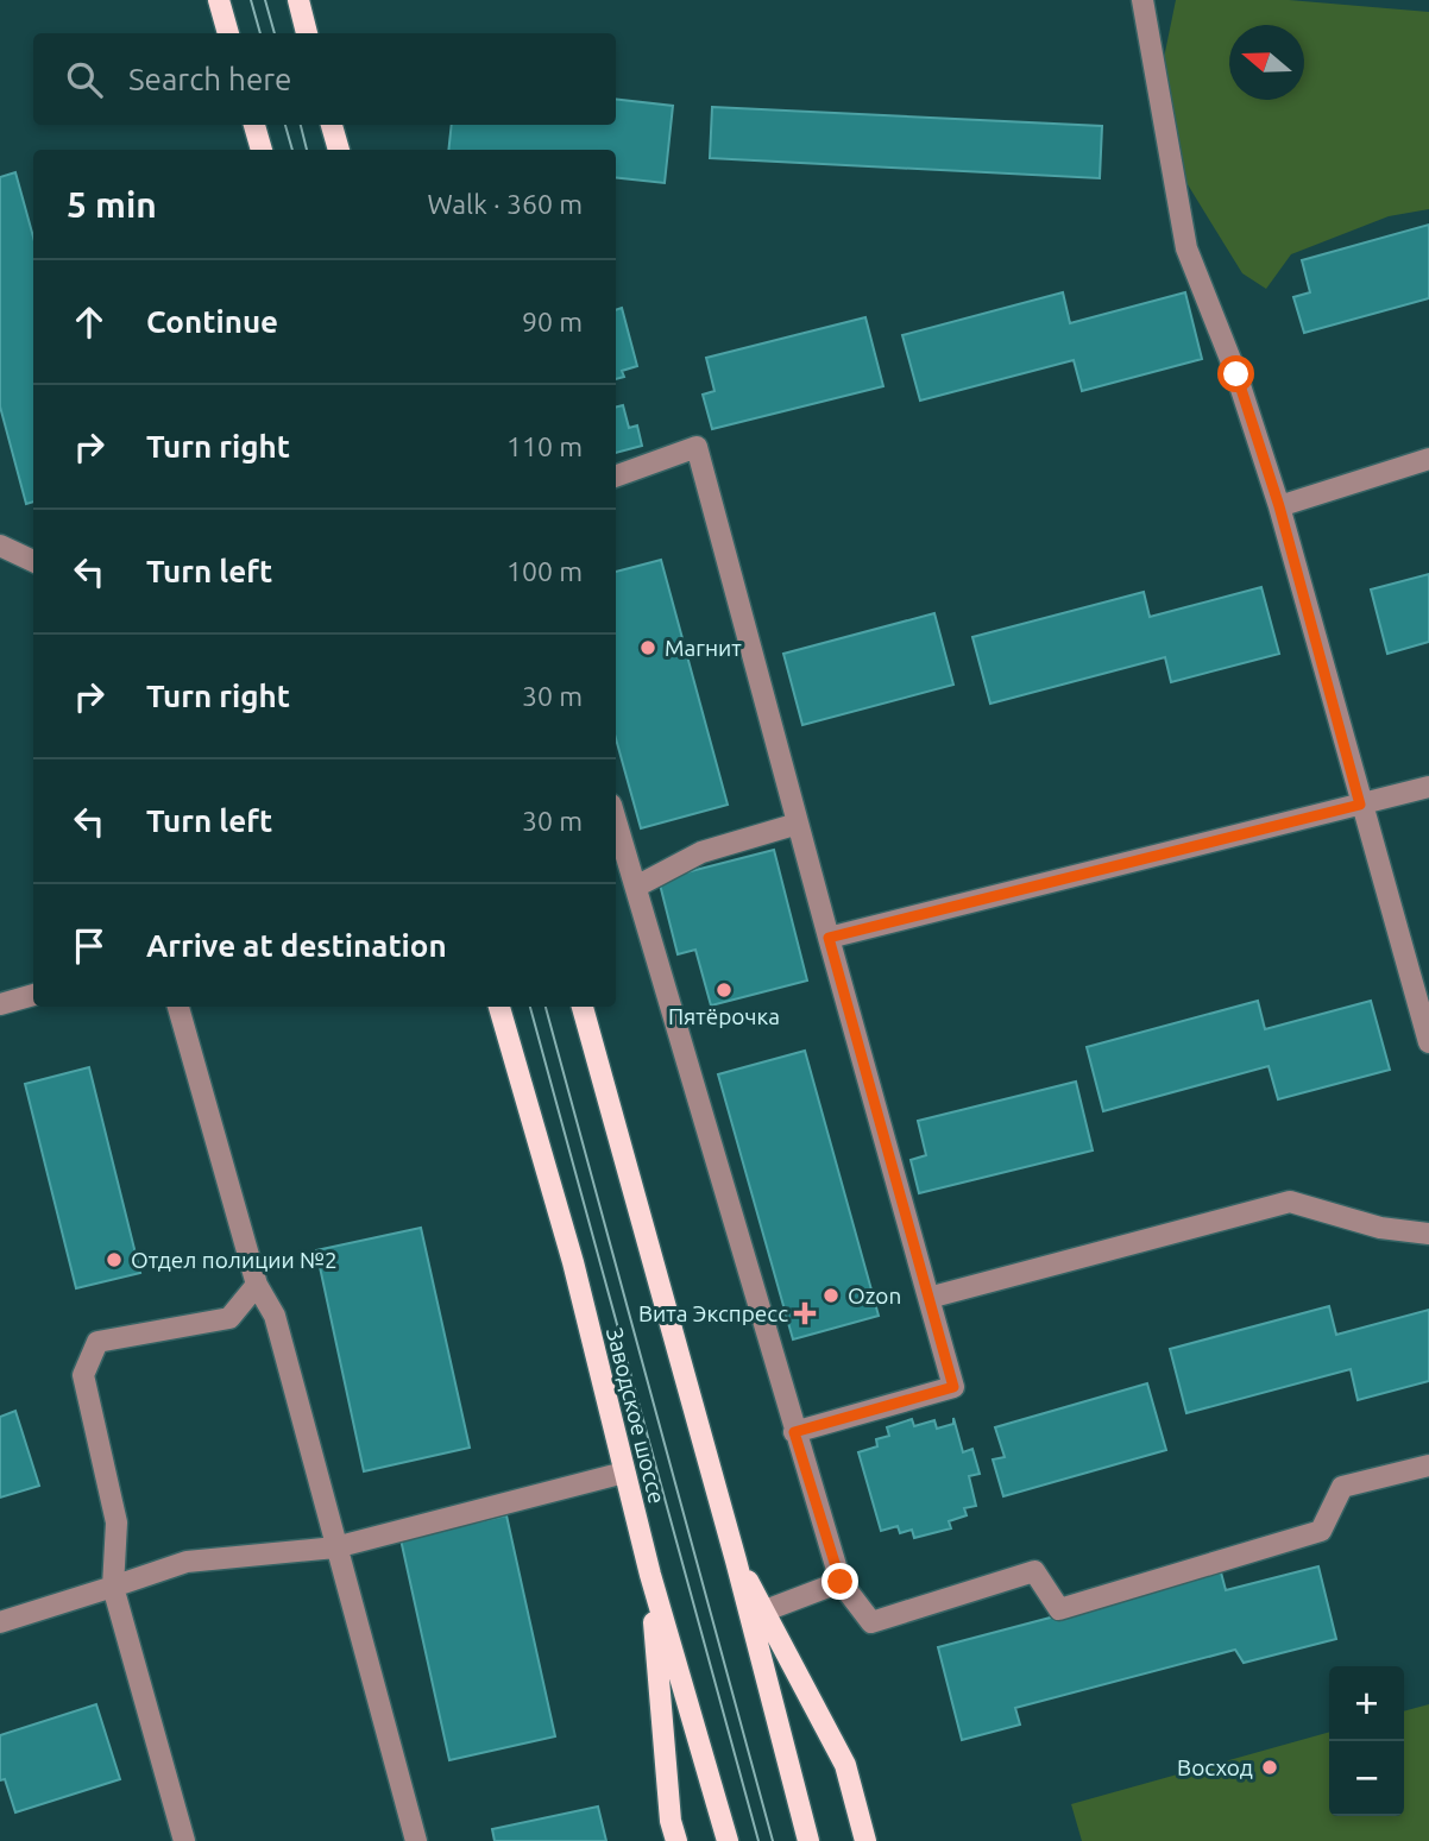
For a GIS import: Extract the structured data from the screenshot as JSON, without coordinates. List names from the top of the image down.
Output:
{
  "streets": {
    "main road": ["Заводское шоссе"]
  },
  "places": {
    "other": [
      "Магнит",
      "Пятёрочка",
      "Отдел полиции №2",
      "Ozon",
      "Восход"
    ],
    "health": ["Вита Экспресс"]
  },
  "north": "left",
  "page": {
    "search": "Search here",
    "heading": ["5 min", "Walk · 360 m"],
    "list": [
      ["Continue", "90 m"],
      ["Turn right", "110 m"],
      ["Turn left", "100 m"],
      ["Turn right", "30 m"],
      ["Turn left", "30 m"],
      "Arrive at destination"
    ],
    "map_buttons": ["+", "−"]
  }
}
